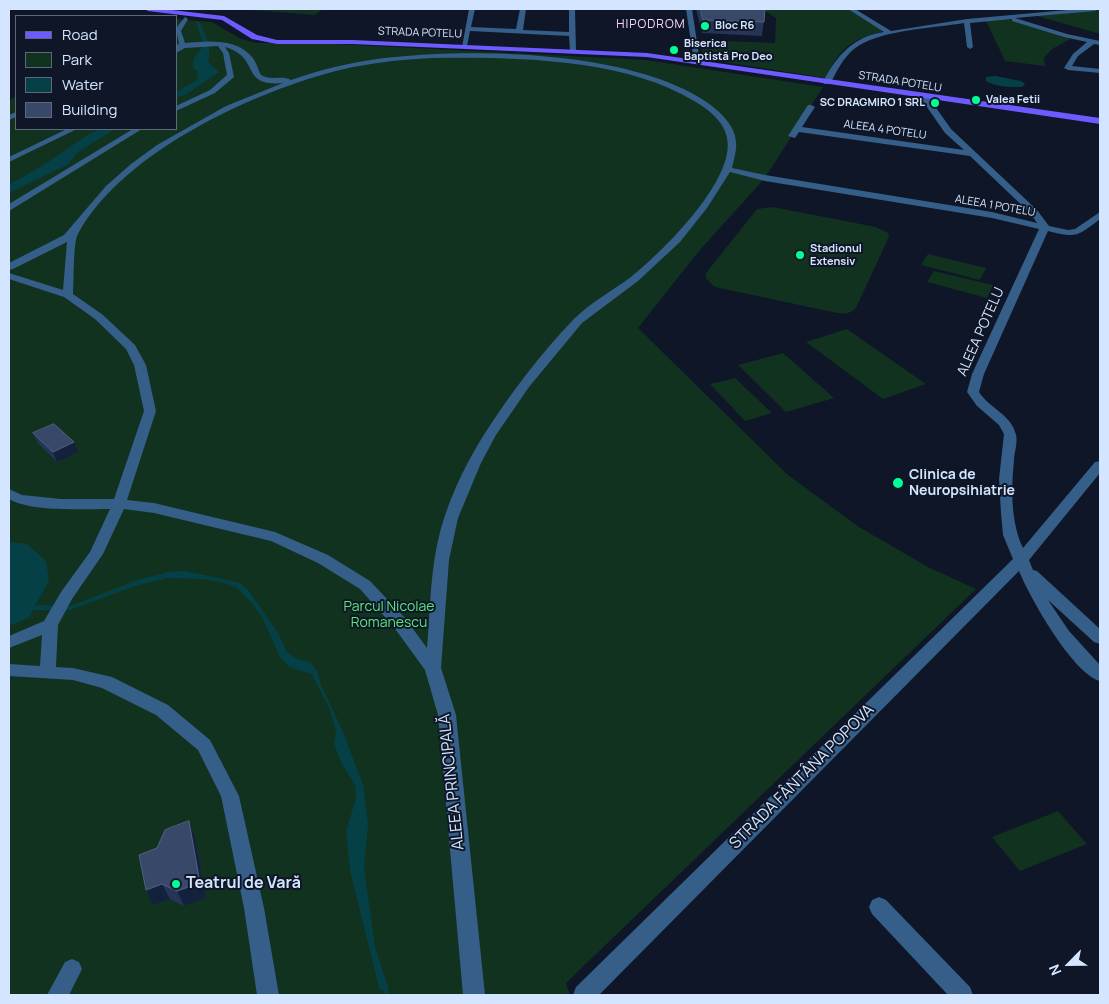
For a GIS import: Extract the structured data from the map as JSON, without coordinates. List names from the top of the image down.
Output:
{
  "streets": {
    "main road": ["STRADA POTELU"],
    "street": [
      "ALEEA 4 POTELU",
      "ALEEA 1 POTELU",
      "ALEEA POTELU",
      "STRADA FÂNTÂNA POPOVA",
      "ALEEA PRINCIPALĂ"
    ]
  },
  "crossings": [
    ["STRADA POTELU", "ALEEA 1 POTELU"],
    ["ALEEA 4 POTELU", "ALEEA 1 POTELU"],
    ["ALEEA 1 POTELU", "ALEEA POTELU"],
    ["ALEEA POTELU", "STRADA FÂNTÂNA POPOVA"]
  ],
  "districts": ["HIPODROM"],
  "parks": ["Parcul Nicolae Romanescu"],
  "places": [
    "Bloc R6",
    "Biserica Baptistă Pro Deo",
    "Valea Fetii",
    "SC DRAGMIRO 1 SRL",
    "Stadionul Extensiv",
    "Clinica de Neuropsihiatrie",
    "Teatrul de Vară"
  ],
  "legend": [
    "Road",
    "Park",
    "Water",
    "Building"
  ],
  "north": "bottom left"
}
